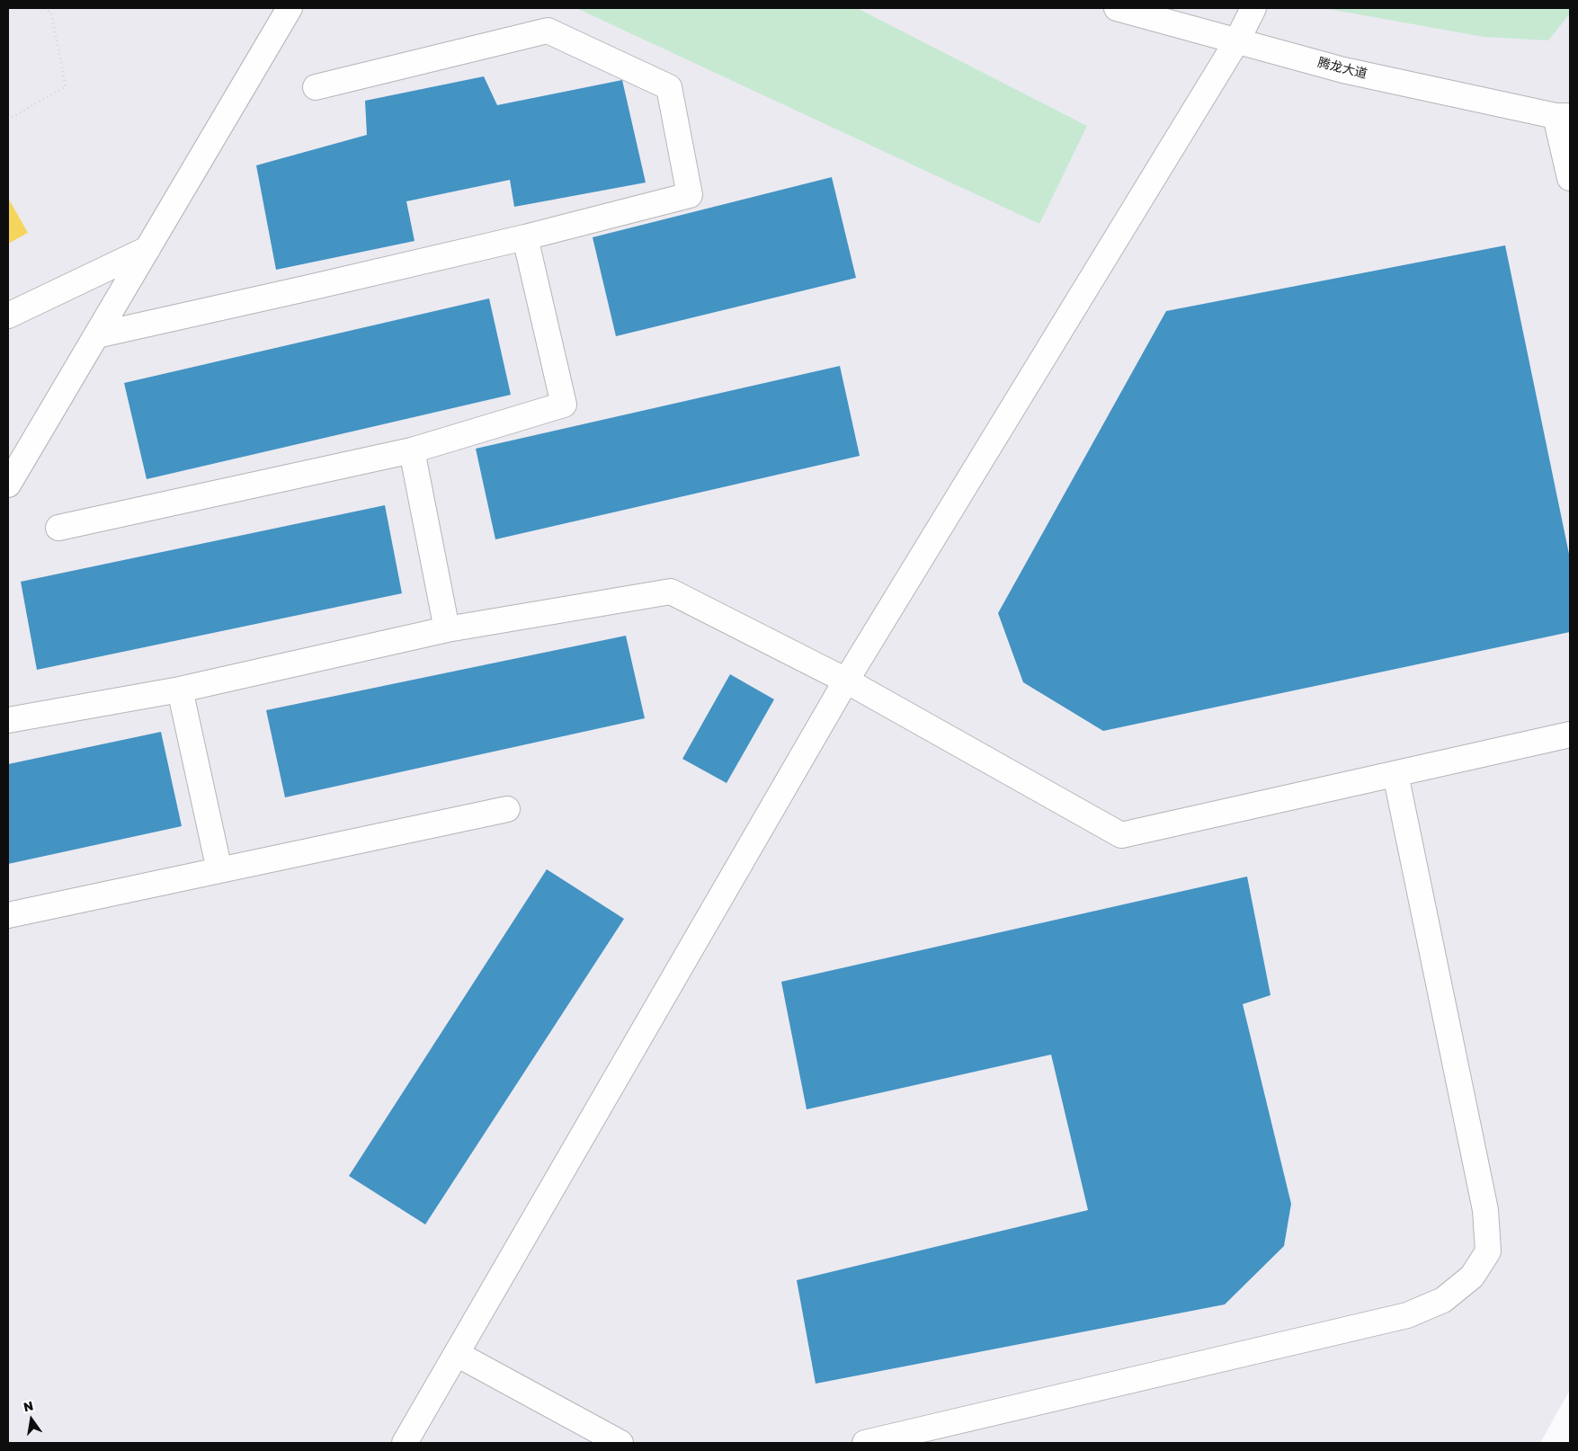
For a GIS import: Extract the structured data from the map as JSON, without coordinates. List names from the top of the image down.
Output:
{
  "streets": {
    "street": ["腾龙大道"]
  },
  "north": "top"
}
